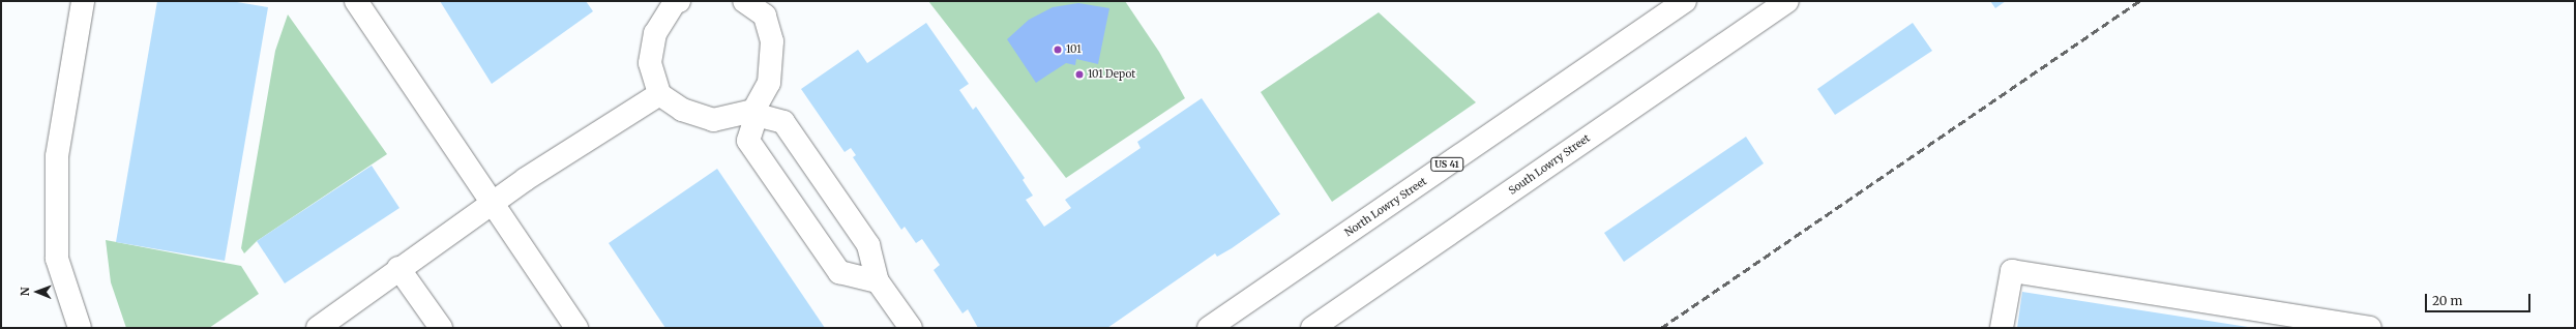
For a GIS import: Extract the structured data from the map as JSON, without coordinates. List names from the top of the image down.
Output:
{
  "streets": {
    "street": ["US 41", "South Lowry Street", "North Lowry Street"]
  },
  "places": ["101", "101 Depot"],
  "scale_bar": "20 m",
  "north": "left"
}
